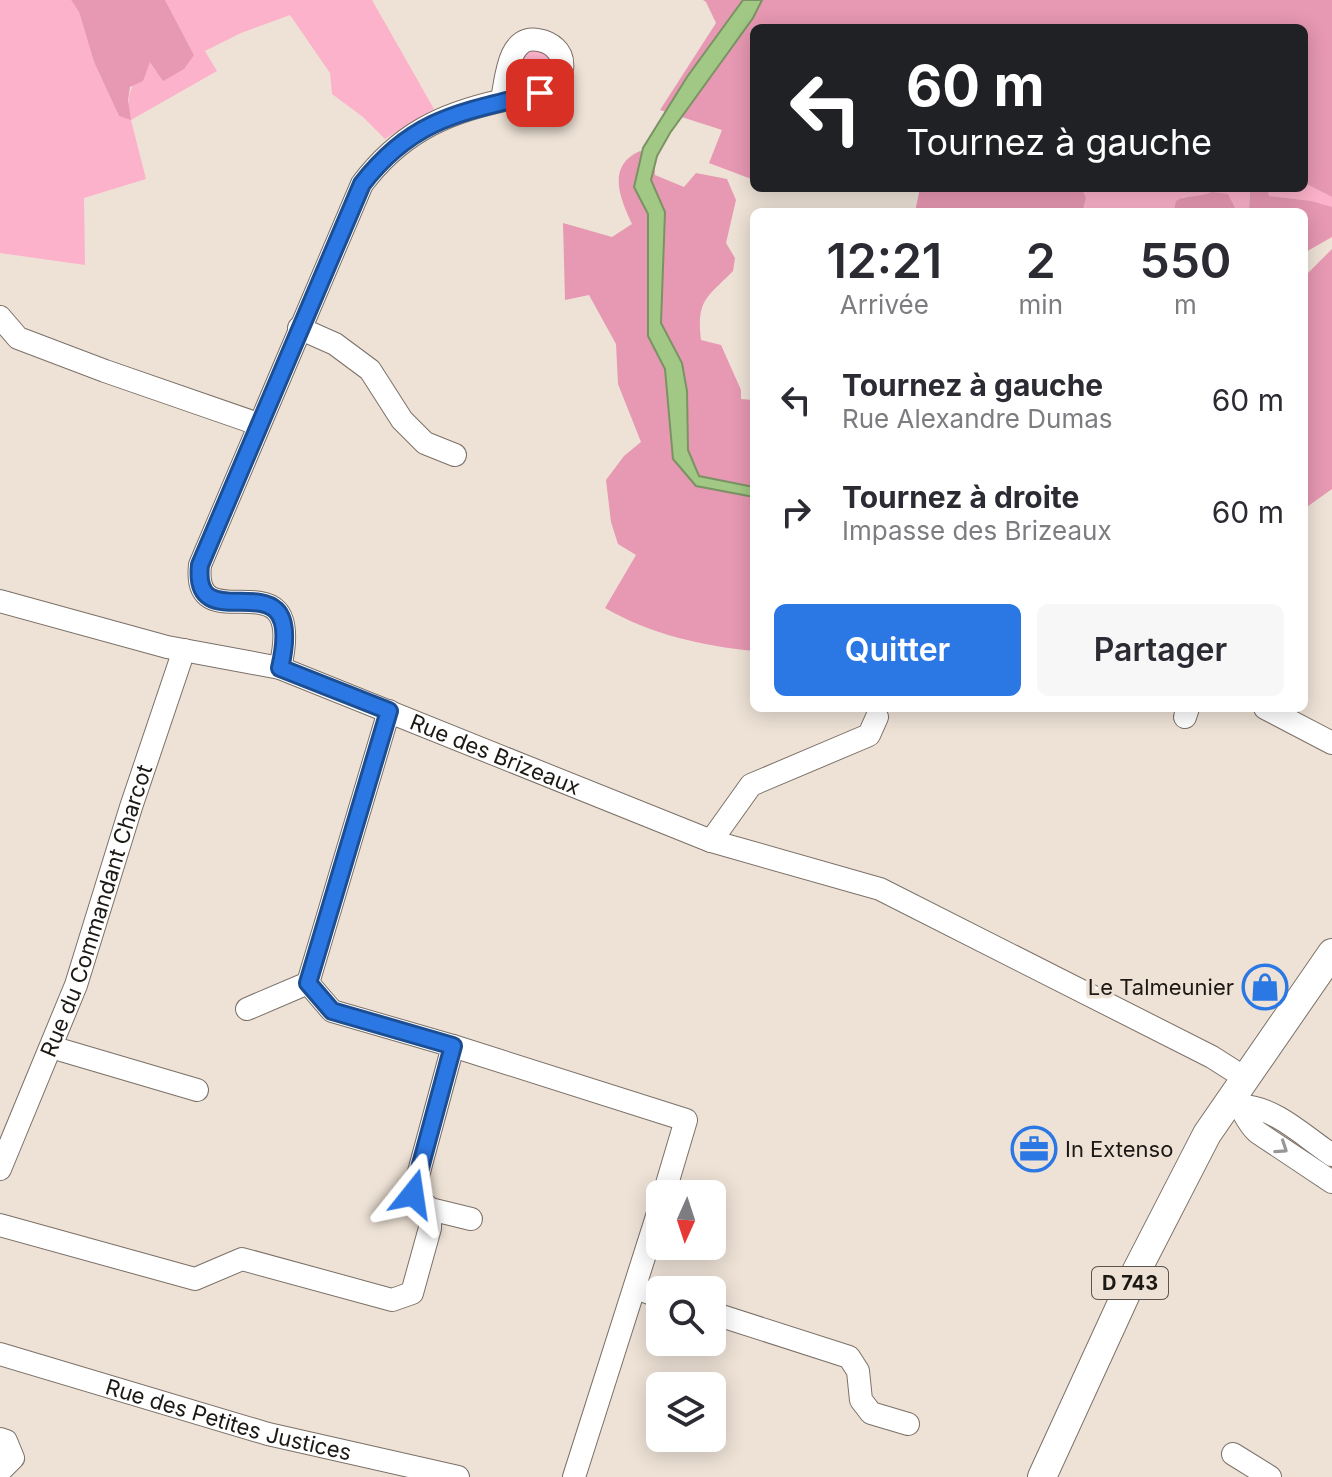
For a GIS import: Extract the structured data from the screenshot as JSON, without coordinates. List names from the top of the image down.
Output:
{
  "streets": {
    "main road": ["D 743"],
    "street": ["Rue des Brizeaux", "Rue du Commandant Charcot", "Rue des Petites Justices"]
  },
  "crossings": [
    ["Rue des Brizeaux", "Rue du Commandant Charcot"],
    ["Rue des Brizeaux", "D 743"]
  ],
  "places": {
    "shop": ["Le Talmeunier"],
    "office": ["In Extenso"]
  },
  "north": "bottom",
  "page": {
    "turn": ["60 m", "Tournez à gauche"],
    "eta": [
      "12:21",
      "Arrivée",
      "2",
      "min",
      "550",
      "m"
    ],
    "list": [
      {
        "name": "Tournez à gauche",
        "note": "Rue Alexandre Dumas",
        "value": "60 m"
      },
      {
        "name": "Tournez à droite",
        "note": "Impasse des Brizeaux",
        "value": "60 m"
      }
    ],
    "buttons": ["Quitter", "Partager"]
  }
}
